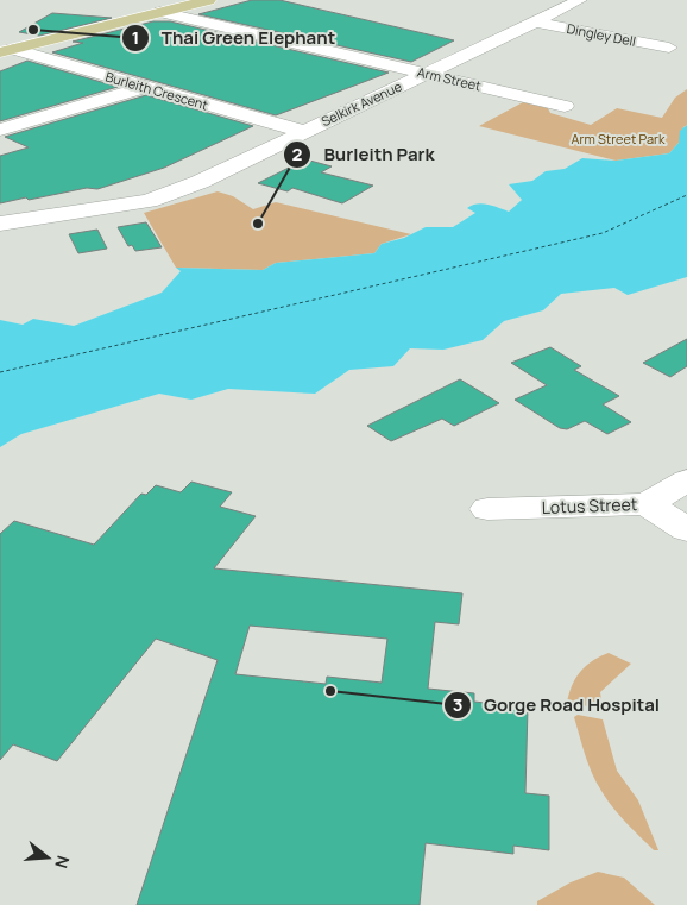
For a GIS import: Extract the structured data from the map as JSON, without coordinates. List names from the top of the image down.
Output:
{
  "streets": {
    "street": [
      "Dingley Dell",
      "Arm Street",
      "Burleith Crescent",
      "Selkirk Avenue",
      "Lotus Street"
    ]
  },
  "crossings": [
    ["Dingley Dell", "Selkirk Avenue"],
    ["Arm Street", "Selkirk Avenue"],
    ["Burleith Crescent", "Selkirk Avenue"]
  ],
  "parks": ["Arm Street Park"],
  "places": ["Thai Green Elephant", "Burleith Park", "Gorge Road Hospital"],
  "north": "right"
}
